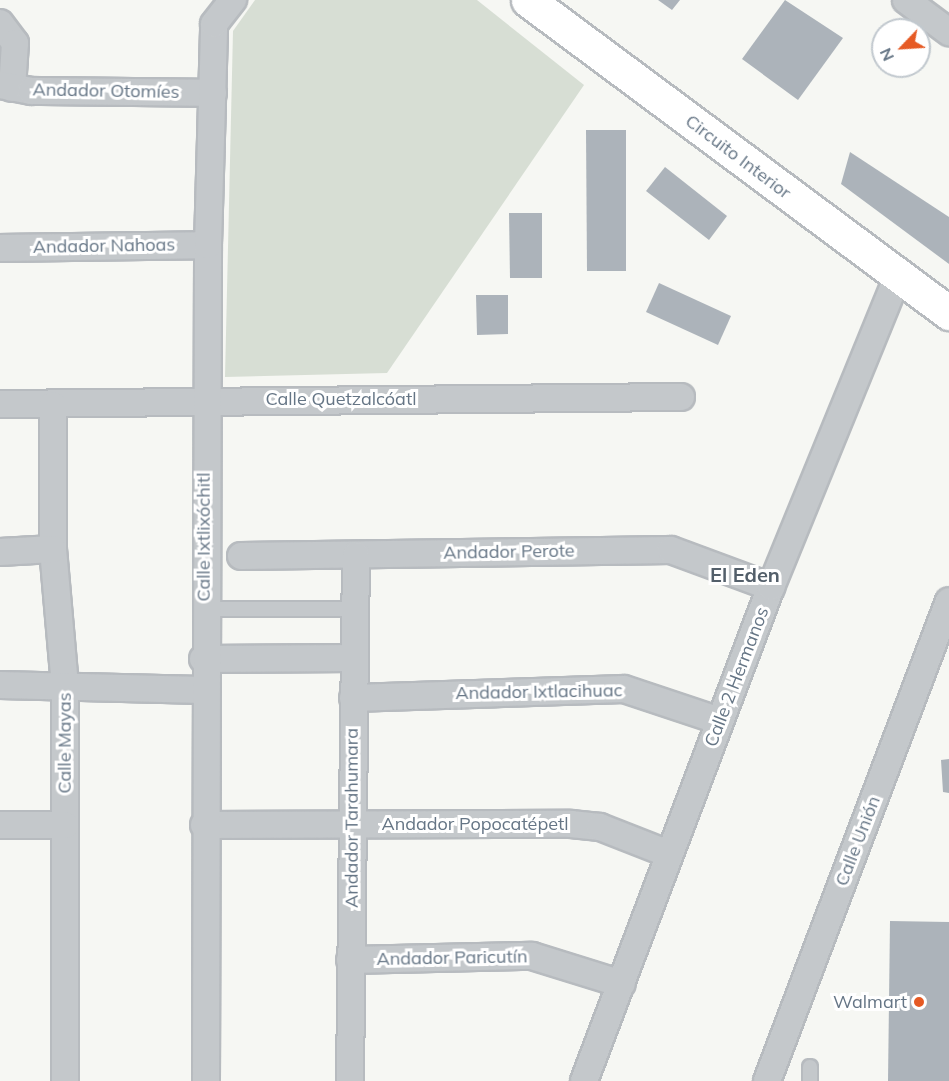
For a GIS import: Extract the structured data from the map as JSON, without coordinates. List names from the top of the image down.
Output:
{
  "streets": {
    "main road": ["Circuito Interior"],
    "street": [
      "Andador Otomíes",
      "Andador Nahoas",
      "Calle Quetzalcóatl",
      "Calle Ixtlixóchitl",
      "Andador Perote",
      "Calle 2 Hermanos",
      "Andador Ixtlacihuac",
      "Calle Mayas",
      "Andador Tarahumara",
      "Andador Popocatépetl",
      "Calle Unión",
      "Andador Paricutín"
    ]
  },
  "crossings": [
    ["Andador Otomíes", "Calle Ixtlixóchitl"],
    ["Circuito Interior", "Calle 2 Hermanos"],
    ["Andador Nahoas", "Calle Ixtlixóchitl"],
    ["Calle Quetzalcóatl", "Calle Ixtlixóchitl"],
    ["Calle Quetzalcóatl", "Calle Mayas"],
    ["Calle Ixtlixóchitl", "Andador Popocatépetl"],
    ["Andador Perote", "Calle 2 Hermanos"],
    ["Andador Perote", "Andador Tarahumara"],
    ["Calle 2 Hermanos", "Andador Ixtlacihuac"],
    ["Calle 2 Hermanos", "Andador Popocatépetl"],
    ["Calle 2 Hermanos", "Andador Paricutín"],
    ["Andador Ixtlacihuac", "Andador Tarahumara"],
    ["Andador Tarahumara", "Andador Popocatépetl"],
    ["Andador Tarahumara", "Andador Paricutín"]
  ],
  "districts": ["El Eden"],
  "places": ["Walmart"],
  "north": "bottom left"
}
